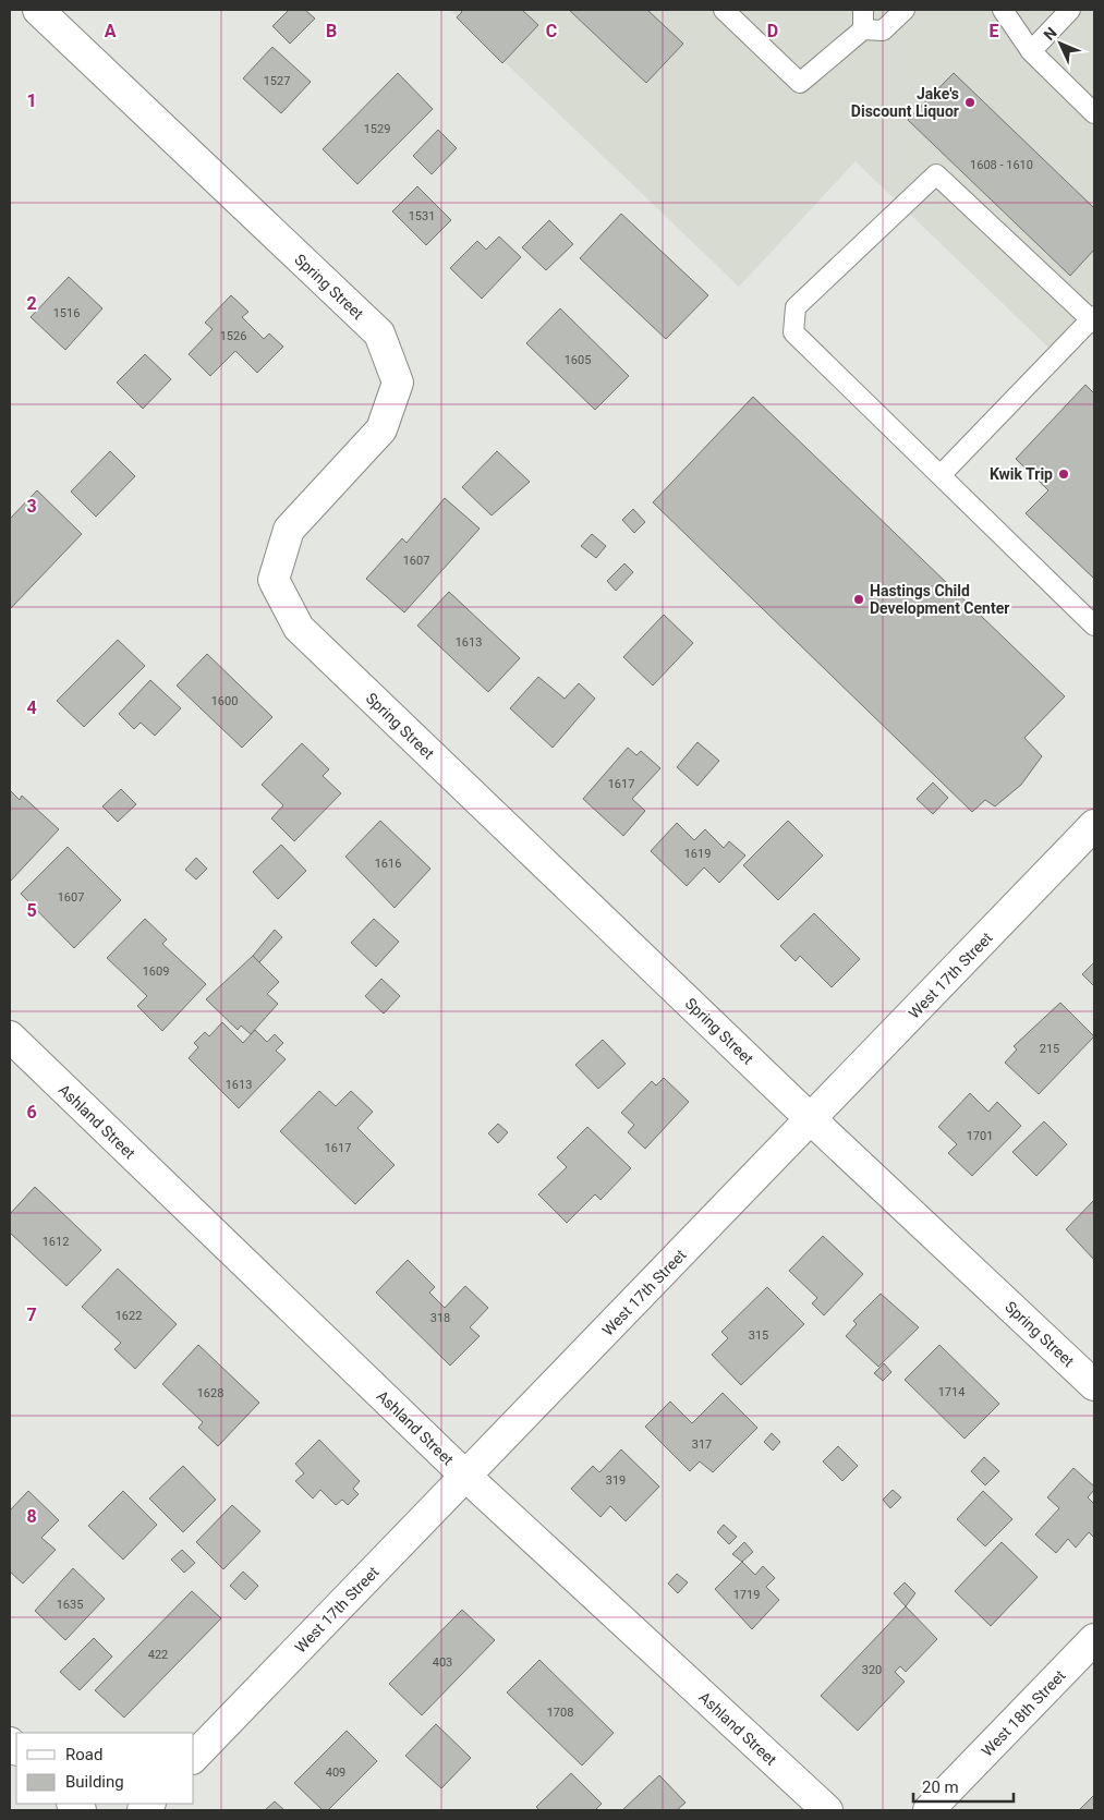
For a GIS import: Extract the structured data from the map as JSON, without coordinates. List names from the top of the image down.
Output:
{
  "streets": {
    "street": [
      "Spring Street",
      "West 17th Street",
      "Ashland Street",
      "West 18th Street"
    ]
  },
  "crossings": [
    ["Spring Street", "West 17th Street"],
    ["West 17th Street", "Ashland Street"]
  ],
  "places": ["Jake's Discount Liquor", "Kwik Trip", "Hastings Child Development Center"],
  "house_numbers": [
    "1527",
    "1529",
    "1608 - 1610",
    "1531",
    "1516",
    "1526",
    "1605",
    "1607",
    "1613",
    "1600",
    "1617",
    "1619",
    "1616",
    "1607",
    "1609",
    "215",
    "1613",
    "1701",
    "1617",
    "1612",
    "1622",
    "318",
    "315",
    "1714",
    "1628",
    "317",
    "319",
    "1719",
    "1635",
    "422",
    "403",
    "320",
    "1708",
    "409"
  ],
  "legend": ["Road", "Building"],
  "scale_bar": "20 m",
  "north": "top left",
  "grid": {
    "columns": [
      "A",
      "B",
      "C",
      "D",
      "E"
    ],
    "rows": [
      "1",
      "2",
      "3",
      "4",
      "5",
      "6",
      "7",
      "8"
    ]
  }
}
